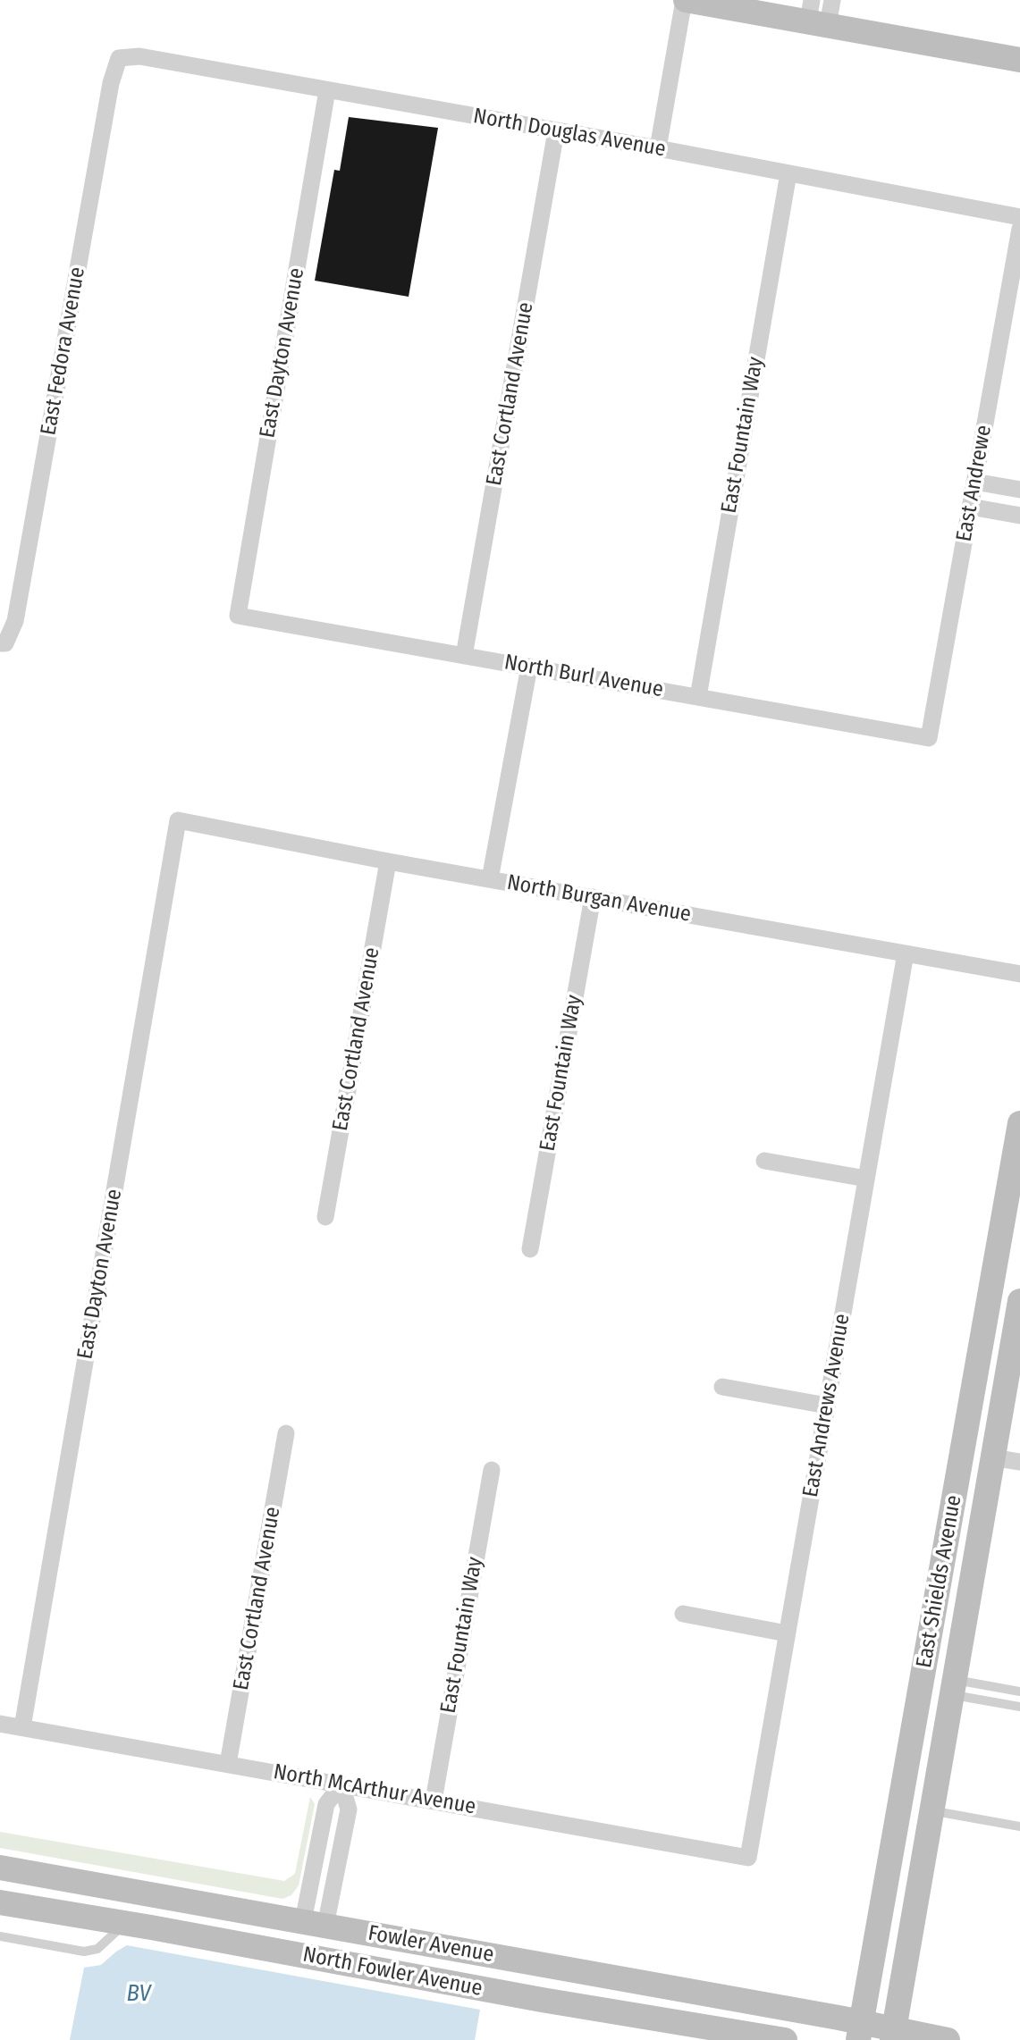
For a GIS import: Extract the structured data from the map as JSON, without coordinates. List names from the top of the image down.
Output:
{
  "streets": {
    "main road": ["East Shields Avenue", "Fowler Avenue", "North Fowler Avenue"],
    "street": [
      "North Douglas Avenue",
      "East Fedora Avenue",
      "East Dayton Avenue",
      "East Cortland Avenue",
      "East Fountain Way",
      "East Andrewe",
      "North Burl Avenue",
      "North Burgan Avenue",
      "East Andrews Avenue",
      "North McArthur Avenue"
    ]
  },
  "crossings": [
    ["North Douglas Avenue", "East Fedora Avenue"],
    ["North Douglas Avenue", "East Dayton Avenue"],
    ["North Douglas Avenue", "East Cortland Avenue"],
    ["North Douglas Avenue", "East Fountain Way"],
    ["East Dayton Avenue", "North Burl Avenue"],
    ["East Dayton Avenue", "North Burgan Avenue"],
    ["East Dayton Avenue", "North McArthur Avenue"],
    ["East Cortland Avenue", "North Burl Avenue"],
    ["East Cortland Avenue", "North Burgan Avenue"],
    ["East Cortland Avenue", "North McArthur Avenue"],
    ["East Fountain Way", "North Burl Avenue"],
    ["East Fountain Way", "North Burgan Avenue"],
    ["East Fountain Way", "North McArthur Avenue"],
    ["East Andrewe", "North Burl Avenue"],
    ["North Burgan Avenue", "East Andrews Avenue"],
    ["East Andrews Avenue", "North McArthur Avenue"],
    ["East Shields Avenue", "Fowler Avenue"]
  ],
  "water": ["BV"]
}
